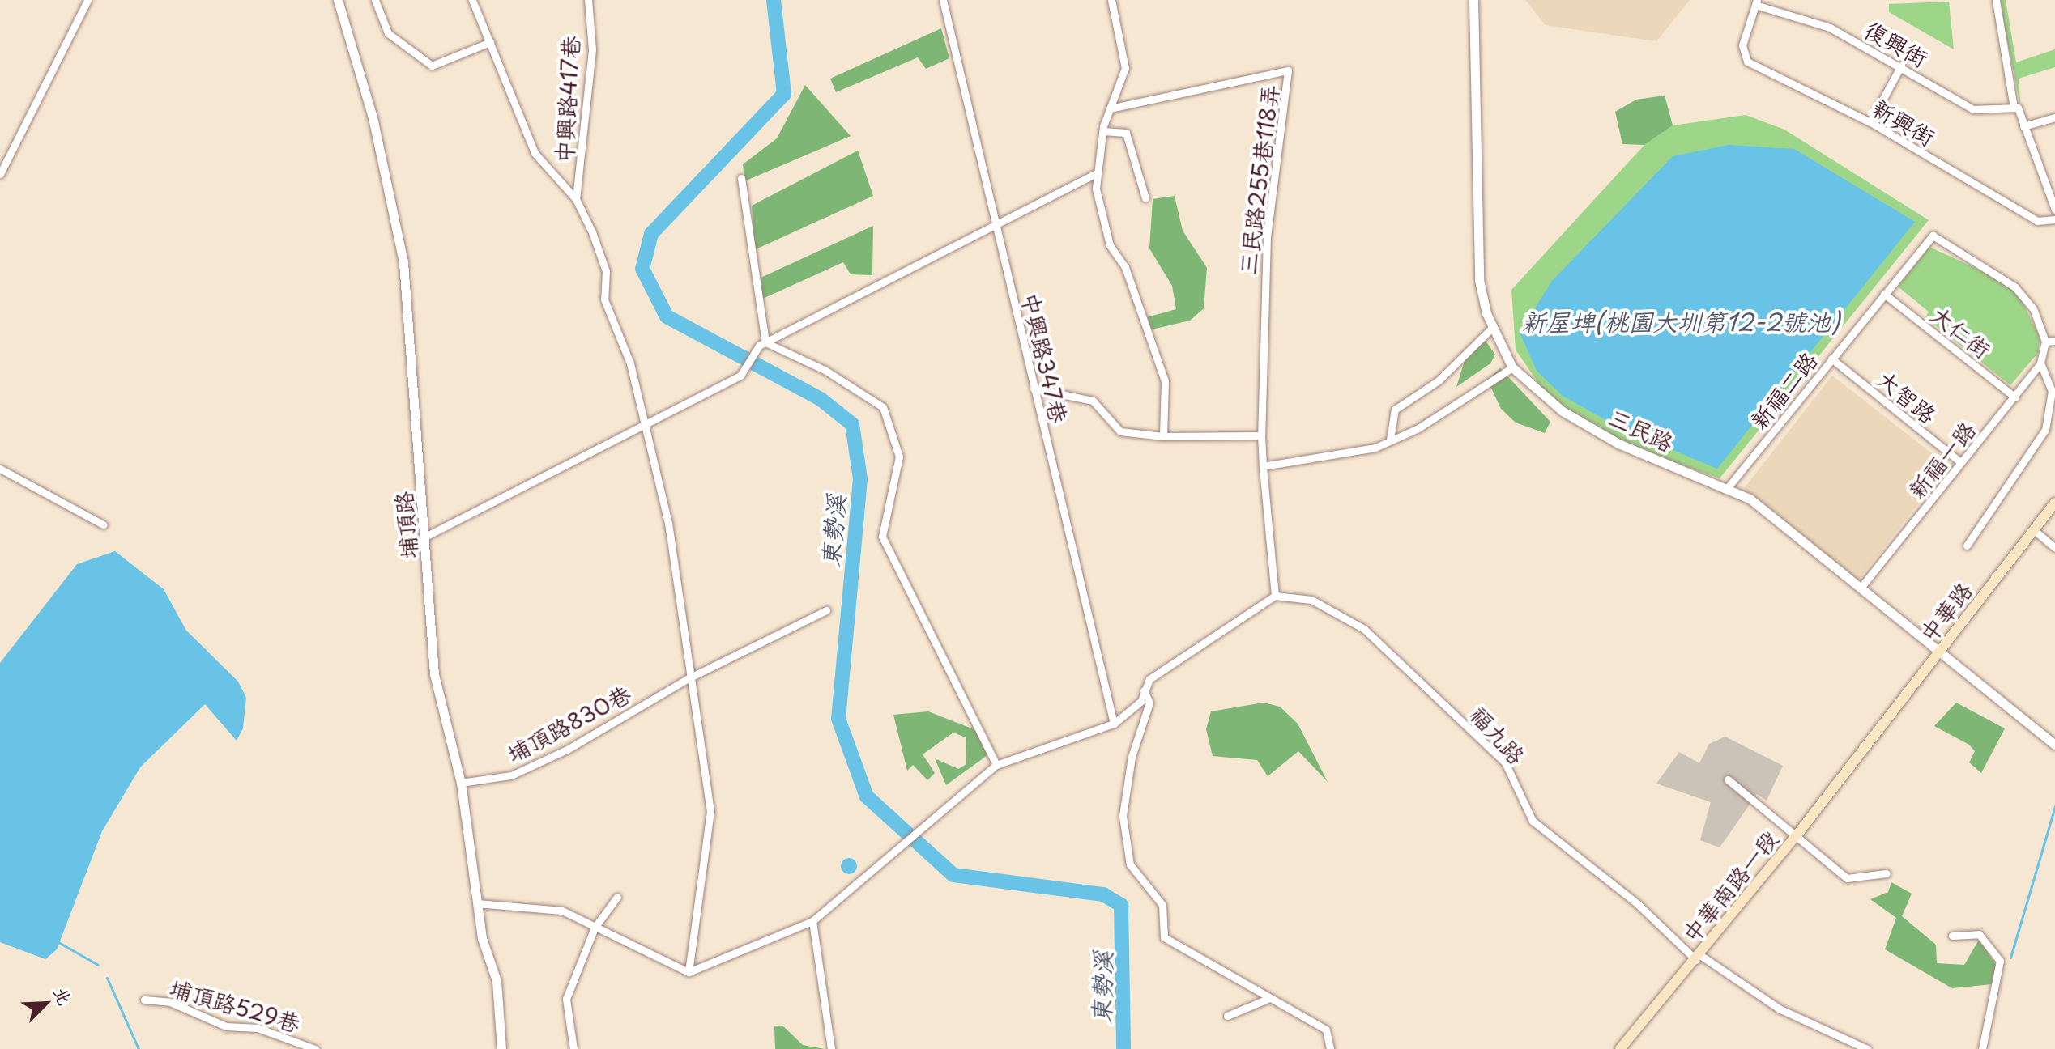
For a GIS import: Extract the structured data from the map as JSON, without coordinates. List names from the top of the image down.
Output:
{
  "streets": {
    "main road": ["中華路", "中華南路一段"],
    "street": [
      "復興街",
      "中興路417巷",
      "新興街",
      "三民路255巷118弄",
      "大仁街",
      "中興路347巷",
      "新福二路",
      "大智路",
      "三民路",
      "新福一路",
      "埔頂路",
      "埔頂路830巷",
      "福九路",
      "埔頂路529巷"
    ]
  },
  "crossings": [
    ["復興街", "新興街"],
    ["大仁街", "新福二路"],
    ["大仁街", "新福一路"],
    ["新福二路", "大智路"],
    ["新福二路", "三民路"],
    ["新福二路", "新福一路"],
    ["大智路", "新福一路"],
    ["三民路", "新福一路"],
    ["三民路", "中華路"],
    ["埔頂路", "埔頂路830巷"],
    ["中華路", "中華南路一段"],
    ["福九路", "中華南路一段"]
  ],
  "water": ["新屋埤(桃園大圳第12-2號池)", "東勢溪"],
  "north": "top right"
}
